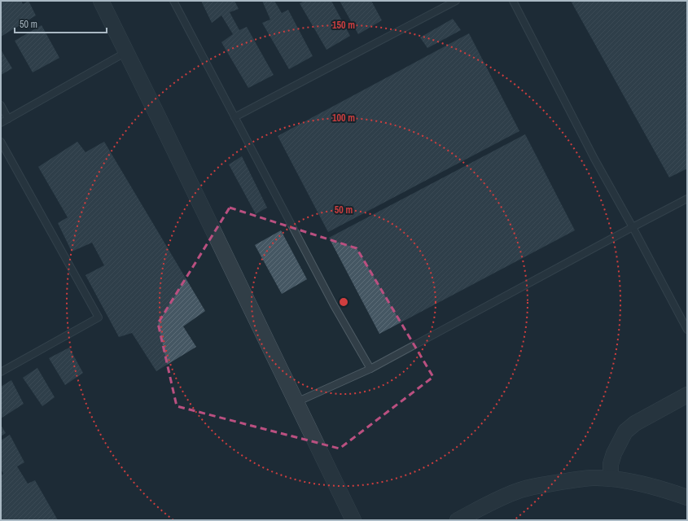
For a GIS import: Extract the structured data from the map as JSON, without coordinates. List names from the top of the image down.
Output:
{
  "scale_bar": "50 m",
  "rings": ["150 m", "100 m", "50 m"]
}
